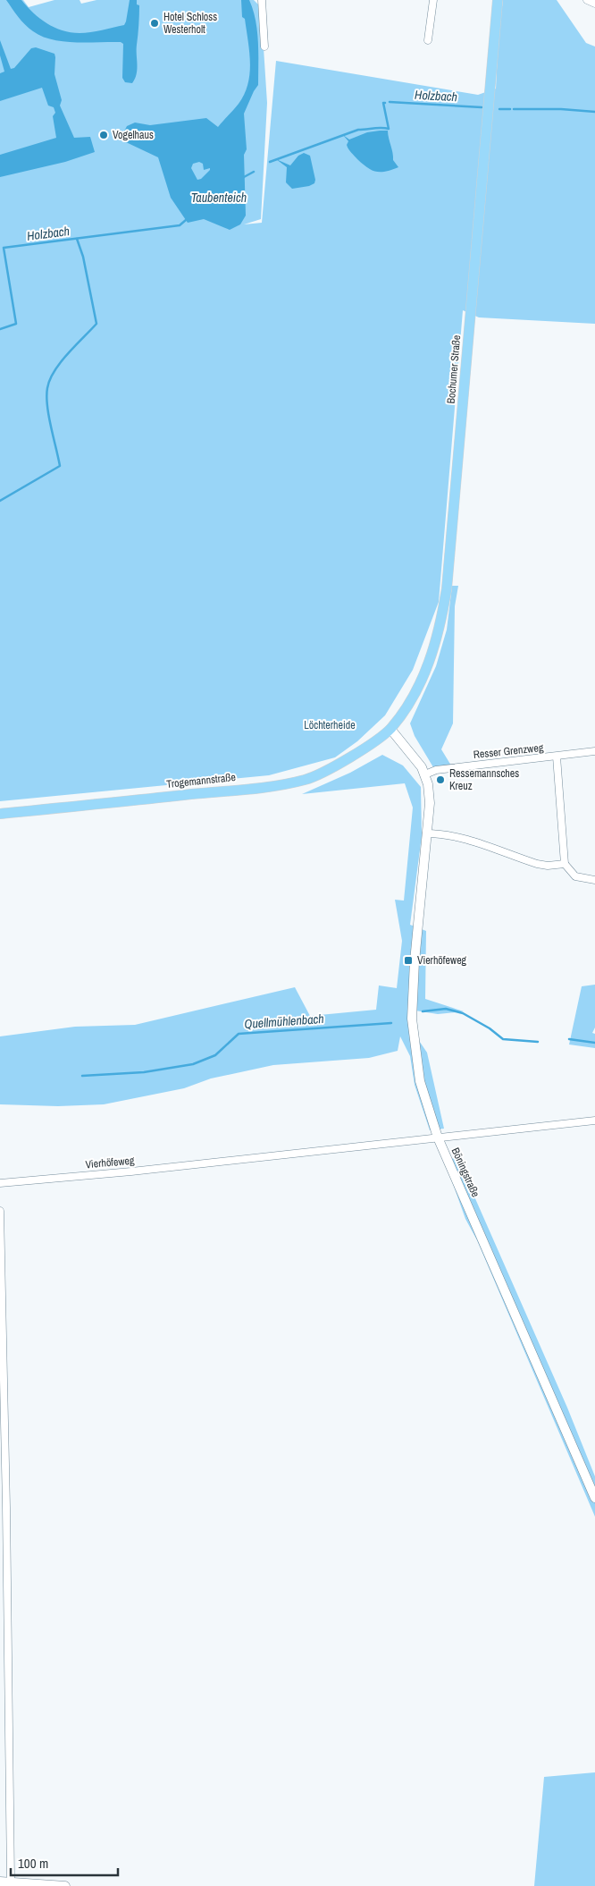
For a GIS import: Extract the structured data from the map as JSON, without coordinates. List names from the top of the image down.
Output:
{
  "streets": {
    "main road": ["Bochumer Straße", "Trogemannstraße", "Böningstraße"],
    "street": ["Resser Grenzweg", "Vierhöfeweg"]
  },
  "crossings": [
    ["Bochumer Straße", "Trogemannstraße"],
    ["Bochumer Straße", "Böningstraße"],
    ["Resser Grenzweg", "Böningstraße"],
    ["Trogemannstraße", "Böningstraße"],
    ["Vierhöfeweg", "Böningstraße"]
  ],
  "water": ["Holzbach", "Taubenteich", "Quellmühlenbach"],
  "parks": ["Löchterheide"],
  "places": {
    "other": ["Hotel Schloss Westerholt", "Vogelhaus", "Ressemannsches Kreuz"],
    "transit": ["Vierhöfeweg"]
  },
  "scale_bar": "100 m"
}
